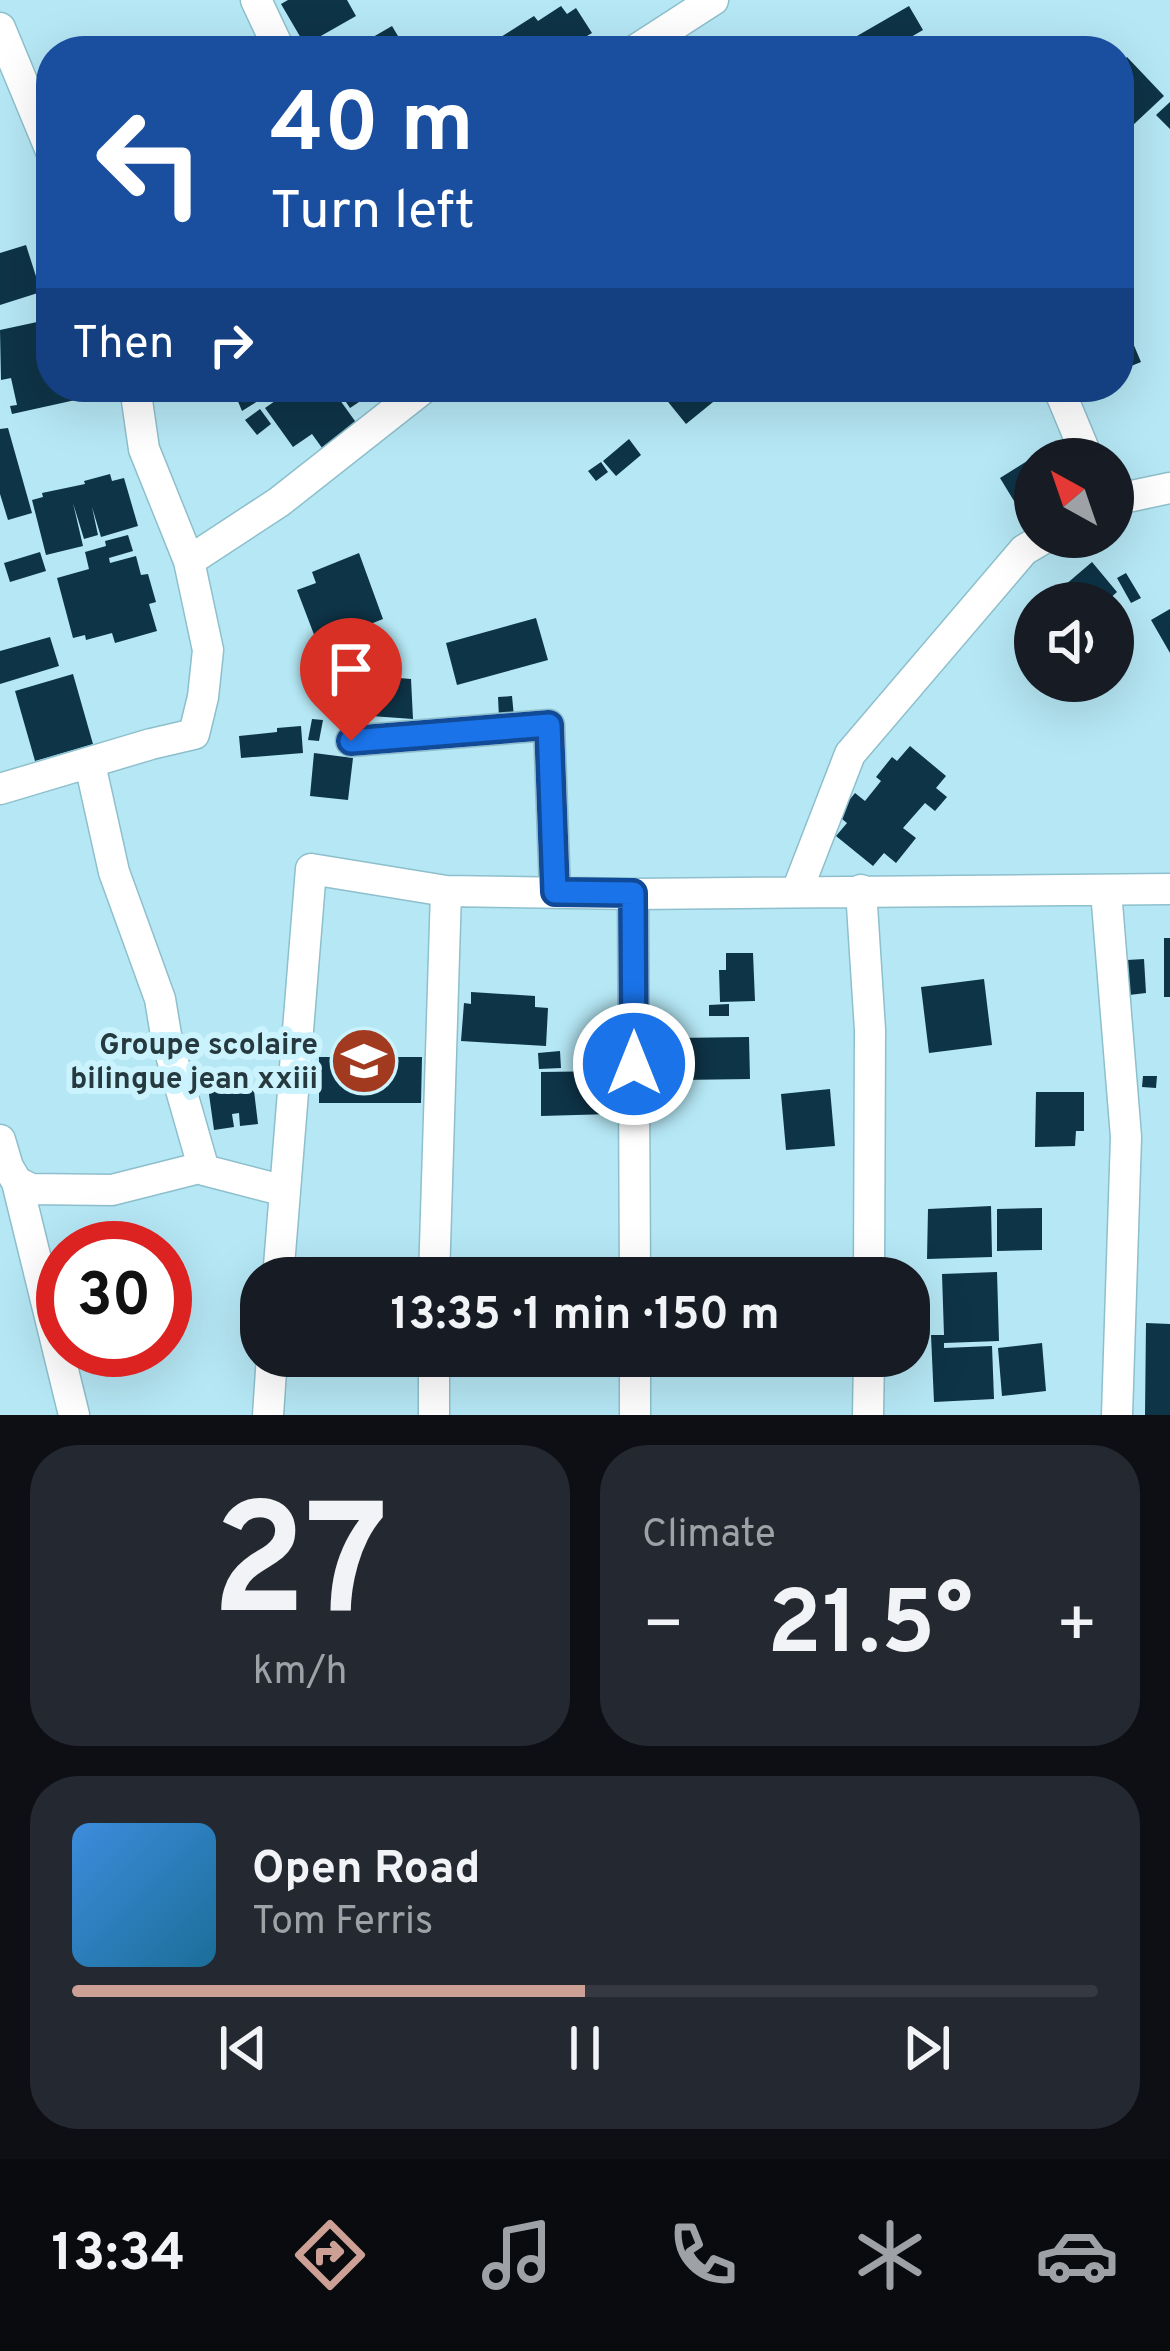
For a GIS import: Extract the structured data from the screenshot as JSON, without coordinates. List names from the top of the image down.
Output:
{
  "places": {
    "school or university": ["Groupe scolaire bilingue jean xxiii"]
  },
  "north": "top left",
  "page": {
    "turn": ["40 m", "Turn left"],
    "then": "Then",
    "limit": "30",
    "trip": "13:35 · 1 min · 150 m",
    "tile": [
      ["27", "km/h"],
      "Climate"
    ],
    "heat": ["−", "21.5°", "+"],
    "song": ["Open Road", "Tom Ferris"],
    "tabs": "13:34"
  }
}
